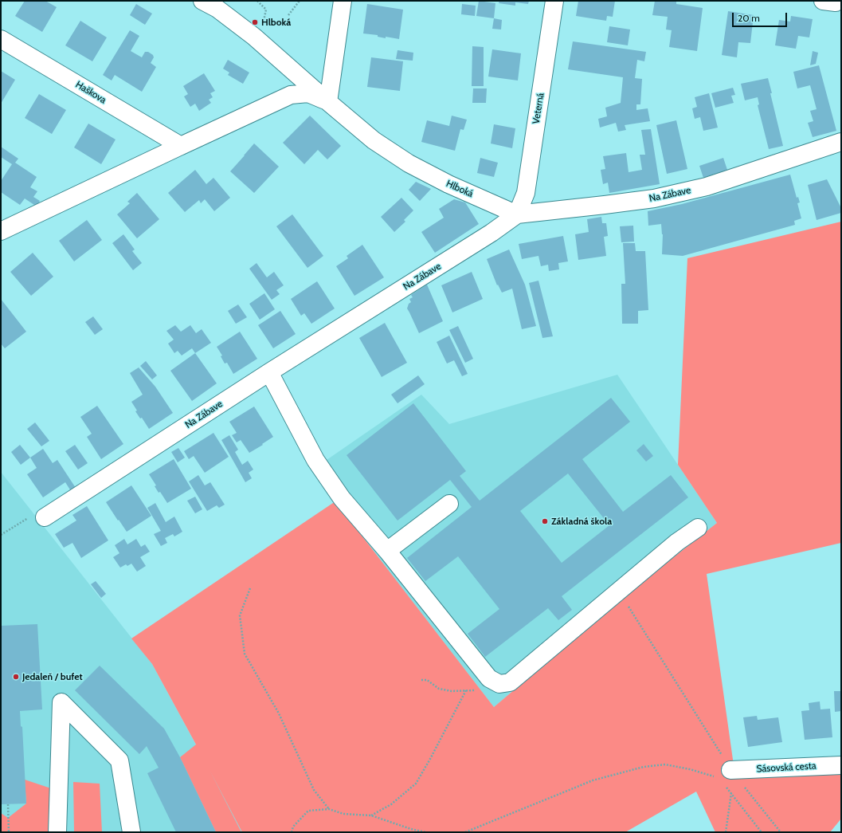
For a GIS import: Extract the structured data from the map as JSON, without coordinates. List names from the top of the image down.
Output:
{
  "streets": {
    "street": [
      "Haškova",
      "Veterná",
      "Hlboká",
      "Na Zábave",
      "Sásovská cesta"
    ]
  },
  "crossings": [
    ["Veterná", "Hlboká"],
    ["Veterná", "Na Zábave"],
    ["Hlboká", "Na Zábave"]
  ],
  "places": ["Hlboká", "Základná škola", "Jedaleň / bufet"],
  "scale_bar": "20 m"
}
